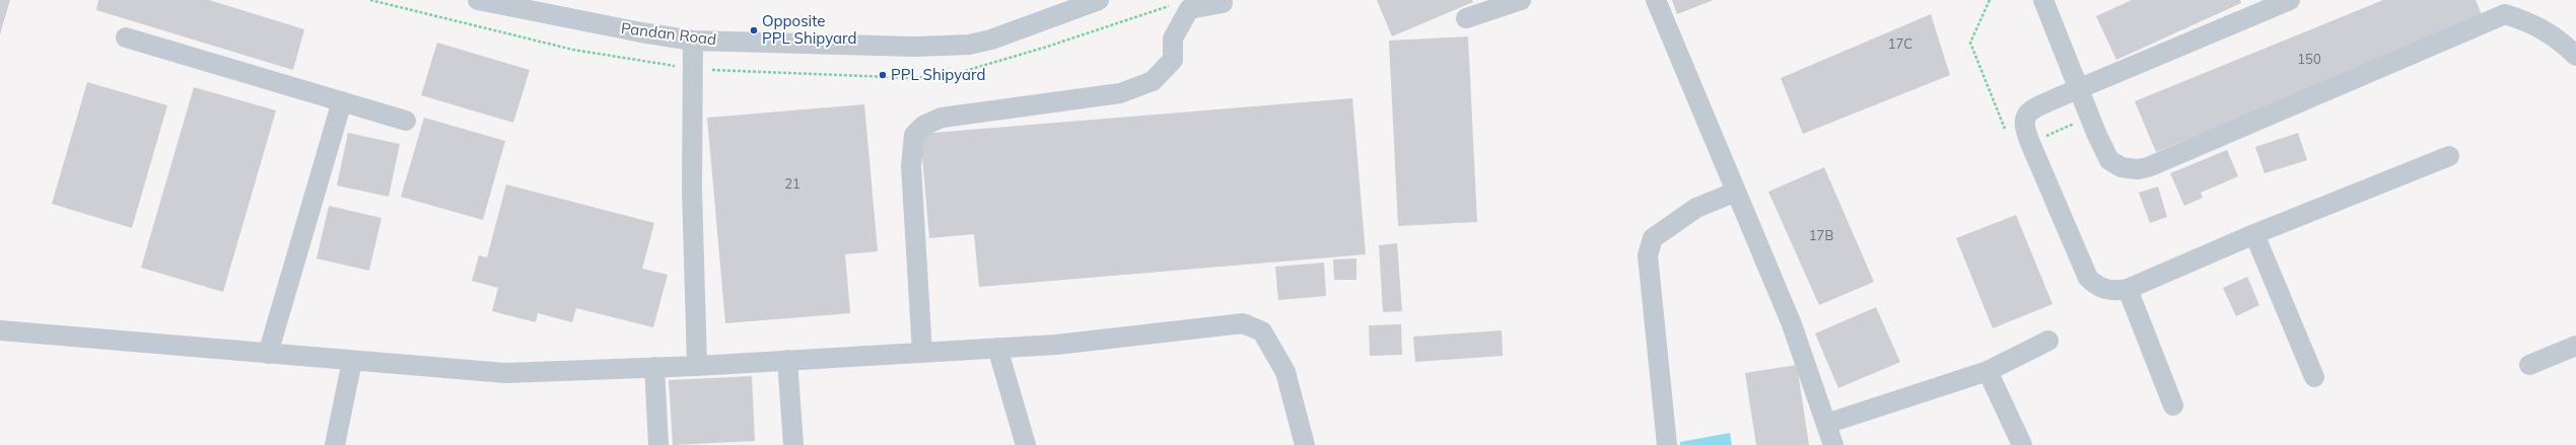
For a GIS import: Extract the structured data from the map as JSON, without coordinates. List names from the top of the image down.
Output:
{
  "streets": {
    "street": ["Pandan Road"]
  },
  "places": ["Opposite PPL Shipyard", "PPL Shipyard"],
  "house_numbers": [
    "17C",
    "150",
    "21",
    "17B"
  ]
}
